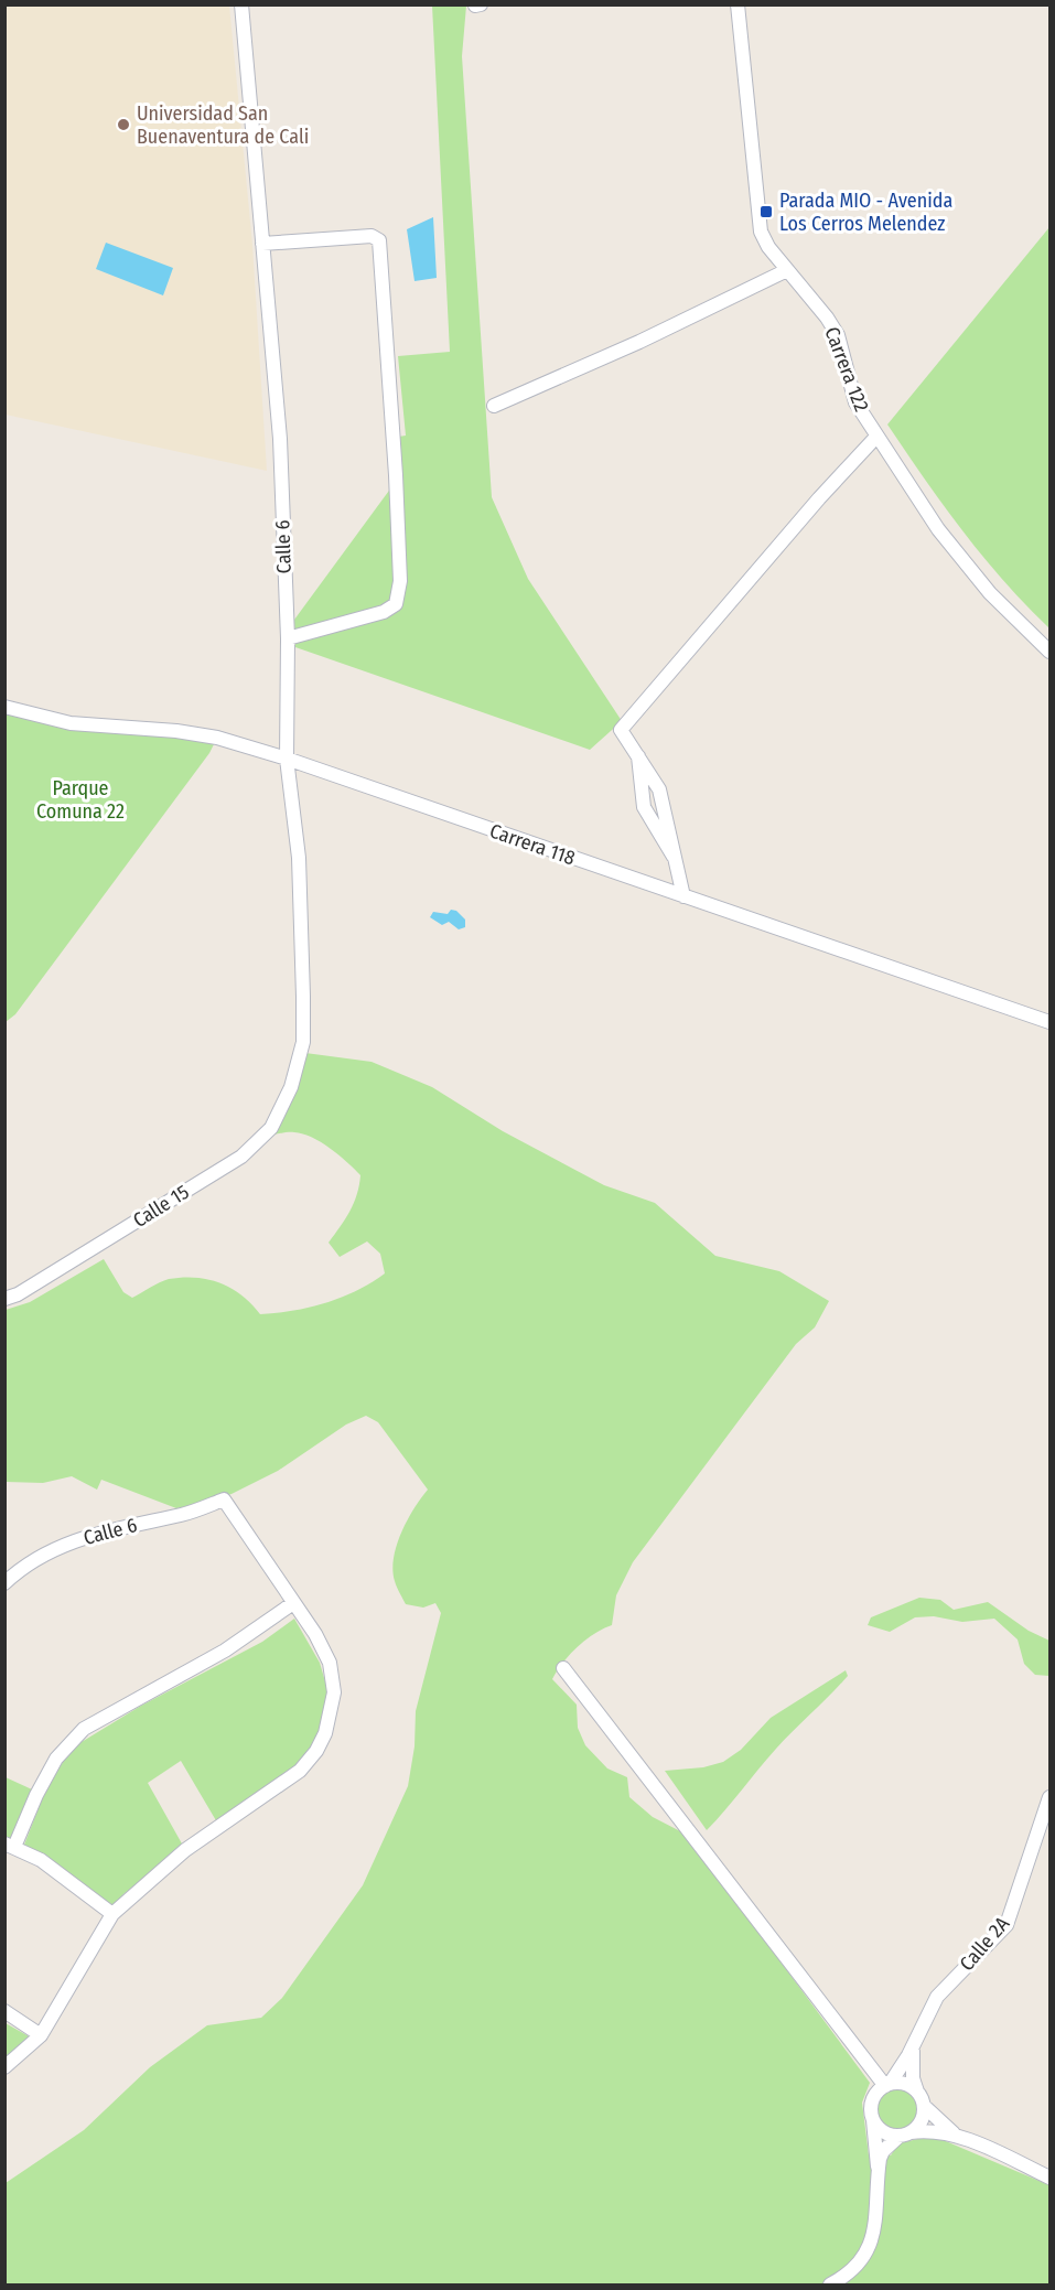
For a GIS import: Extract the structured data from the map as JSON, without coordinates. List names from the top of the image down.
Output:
{
  "streets": {
    "street": [
      "Carrera 122",
      "Calle 6",
      "Carrera 118",
      "Calle 15",
      "Calle 2A"
    ]
  },
  "crossings": [
    ["Calle 6", "Carrera 118"],
    ["Calle 6", "Calle 15"]
  ],
  "parks": ["Parque Comuna 22"],
  "places": {
    "other": ["Universidad San Buenaventura de Cali"],
    "transit": ["Parada MIO - Avenida Los Cerros Melendez"]
  }
}
